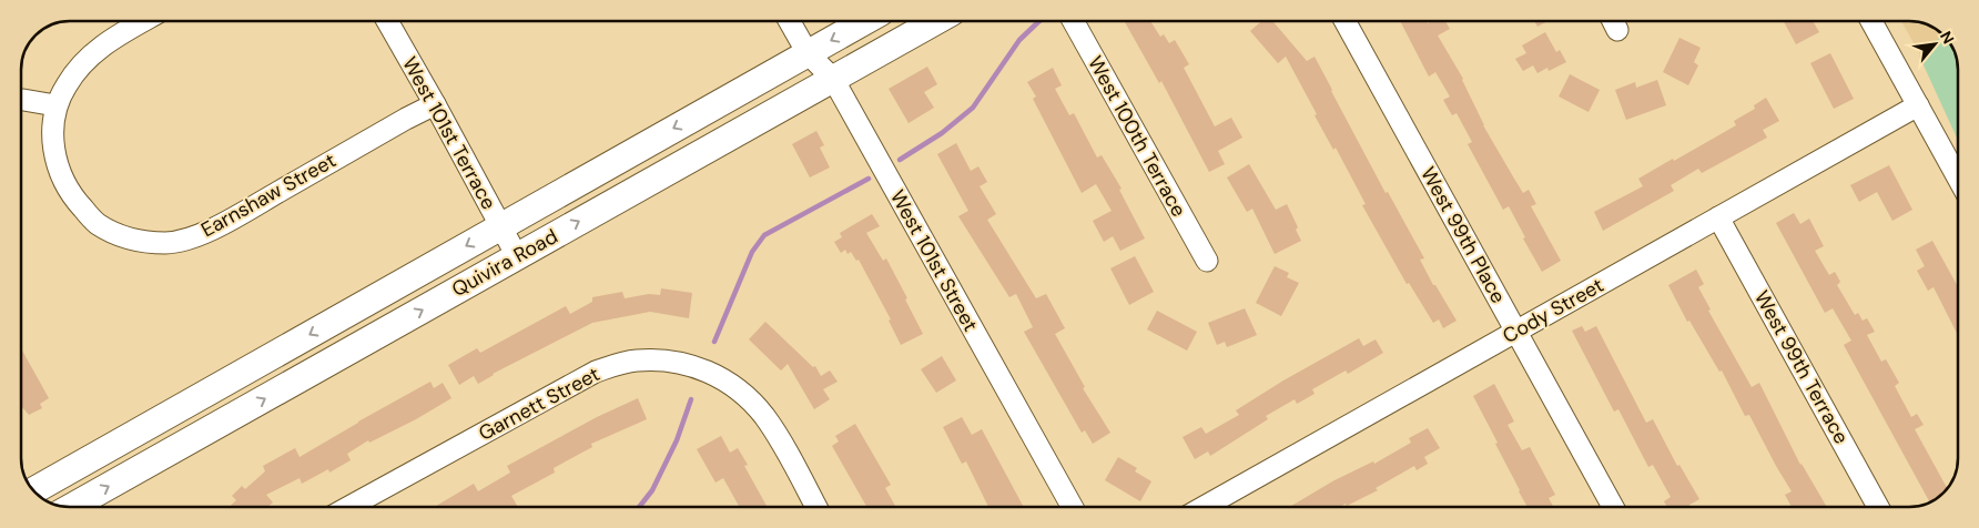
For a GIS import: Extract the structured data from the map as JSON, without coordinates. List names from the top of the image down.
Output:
{
  "streets": {
    "main road": ["Quivira Road"],
    "street": [
      "West 101st Terrace",
      "West 100th Terrace",
      "Earnshaw Street",
      "West 99th Place",
      "West 101st Street",
      "Cody Street",
      "West 99th Terrace",
      "Garnett Street"
    ]
  },
  "crossings": [
    ["West 101st Terrace", "Earnshaw Street"],
    ["West 101st Terrace", "Quivira Road"],
    ["West 99th Place", "Cody Street"],
    ["West 101st Street", "Quivira Road"],
    ["Cody Street", "West 99th Terrace"]
  ],
  "north": "top right"
}
